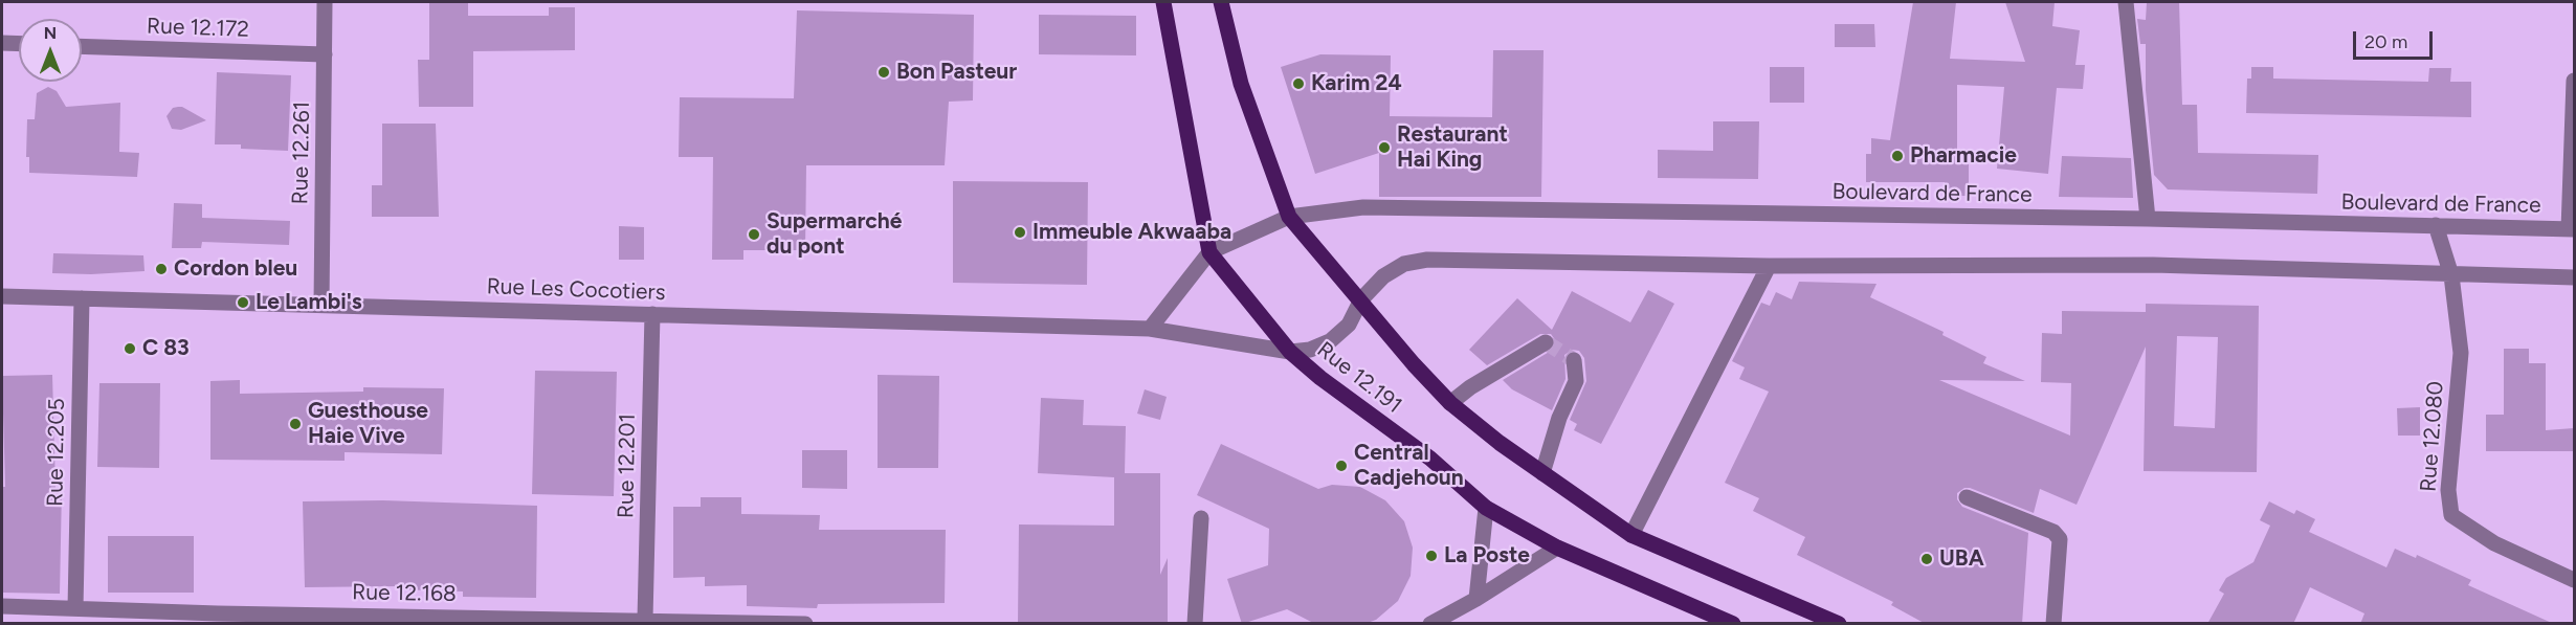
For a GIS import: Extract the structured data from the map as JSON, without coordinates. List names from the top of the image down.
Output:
{
  "streets": {
    "main road": ["Rue 12.191"],
    "street": [
      "Rue 12.172",
      "Rue 12.261",
      "Boulevard de France",
      "Rue Les Cocotiers",
      "Rue 12.080",
      "Rue 12.205",
      "Rue 12.201",
      "Rue 12.168"
    ]
  },
  "crossings": [
    ["Rue 12.172", "Rue 12.261"],
    ["Rue 12.261", "Rue Les Cocotiers"],
    ["Boulevard de France", "Rue 12.191"],
    ["Boulevard de France", "Rue 12.080"],
    ["Rue Les Cocotiers", "Rue 12.191"],
    ["Rue Les Cocotiers", "Rue 12.205"],
    ["Rue Les Cocotiers", "Rue 12.201"],
    ["Rue 12.205", "Rue 12.168"],
    ["Rue 12.201", "Rue 12.168"]
  ],
  "places": [
    "Bon Pasteur",
    "Karim 24",
    "Restaurant Hai King",
    "Pharmacie",
    "Immeuble Akwaaba",
    "Supermarché du pont",
    "Cordon bleu",
    "Le Lambi's",
    "C 83",
    "Guesthouse Haie Vive",
    "Central Cadjehoun",
    "La Poste",
    "UBA"
  ],
  "scale_bar": "20 m",
  "north": "top"
}
